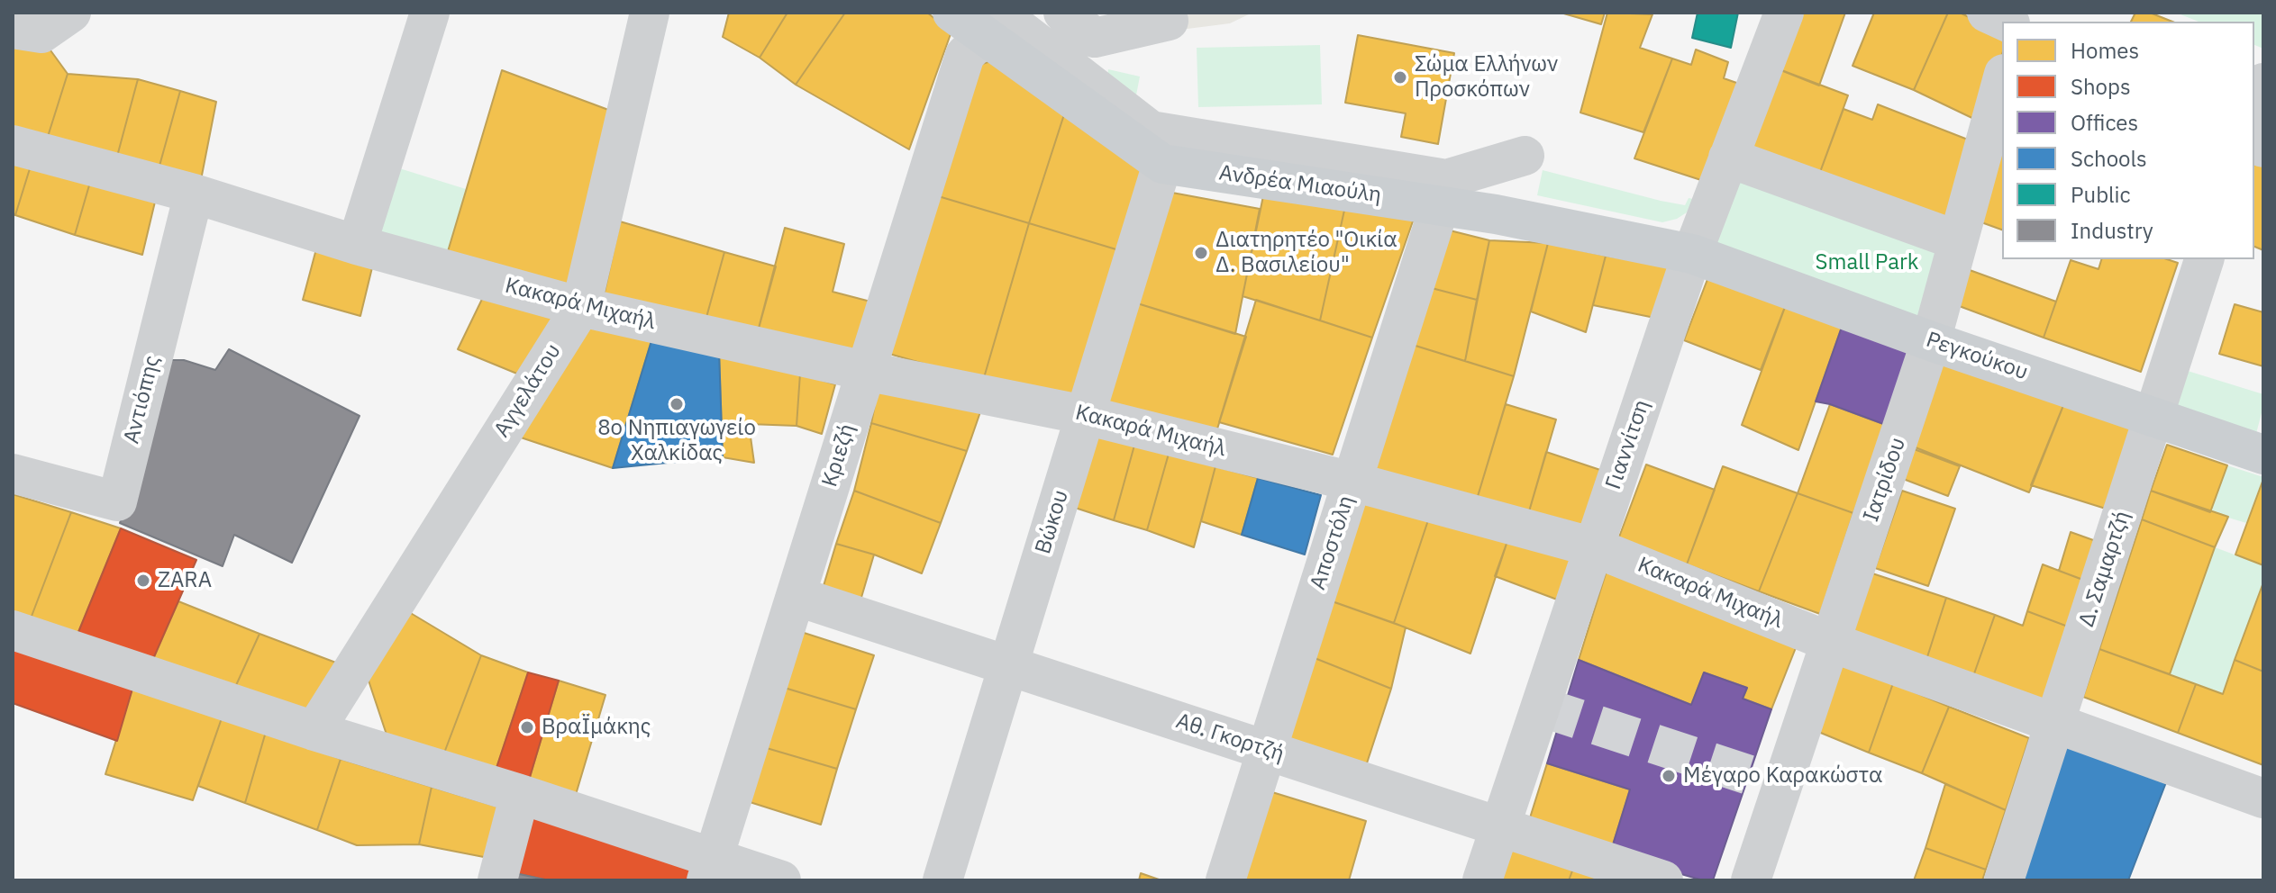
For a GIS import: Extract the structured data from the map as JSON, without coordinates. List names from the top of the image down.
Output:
{
  "streets": {
    "main road": ["Ανδρέα Μιαούλη", "Ρεγκούκου"],
    "street": [
      "Κακαρά Μιχαήλ",
      "Αγγελάτου",
      "Αντιόπης",
      "Γιαννίτση",
      "Κριεζή",
      "Ιατρίδου",
      "Βώκου",
      "Αποστόλη",
      "Δ. Σαμαρτζή",
      "Αθ. Γκορτζή"
    ]
  },
  "crossings": [
    ["Ανδρέα Μιαούλη", "Ρεγκούκου"],
    ["Ανδρέα Μιαούλη", "Γιαννίτση"],
    ["Ανδρέα Μιαούλη", "Κριεζή"],
    ["Ανδρέα Μιαούλη", "Βώκου"],
    ["Ανδρέα Μιαούλη", "Αποστόλη"],
    ["Κακαρά Μιχαήλ", "Αγγελάτου"],
    ["Κακαρά Μιχαήλ", "Αντιόπης"],
    ["Κακαρά Μιχαήλ", "Γιαννίτση"],
    ["Κακαρά Μιχαήλ", "Κριεζή"],
    ["Κακαρά Μιχαήλ", "Ιατρίδου"],
    ["Κακαρά Μιχαήλ", "Βώκου"],
    ["Κακαρά Μιχαήλ", "Αποστόλη"],
    ["Κακαρά Μιχαήλ", "Δ. Σαμαρτζή"],
    ["Ρεγκούκου", "Γιαννίτση"],
    ["Ρεγκούκου", "Ιατρίδου"],
    ["Ρεγκούκου", "Δ. Σαμαρτζή"],
    ["Γιαννίτση", "Αθ. Γκορτζή"],
    ["Κριεζή", "Αθ. Γκορτζή"],
    ["Βώκου", "Αθ. Γκορτζή"],
    ["Αποστόλη", "Αθ. Γκορτζή"]
  ],
  "parks": ["Small Park"],
  "places": [
    "Σώμα Ελλήνων Προσκόπων",
    "Διατηρητέο \"Οικία Δ. Βασιλείου\"",
    "8ο Νηπιαγωγείο Χαλκίδας",
    "ZARA",
    "ΒραΪμάκης",
    "Μέγαρο Καρακώστα"
  ],
  "legend": [
    "Homes",
    "Shops",
    "Offices",
    "Schools",
    "Public",
    "Industry"
  ]
}
